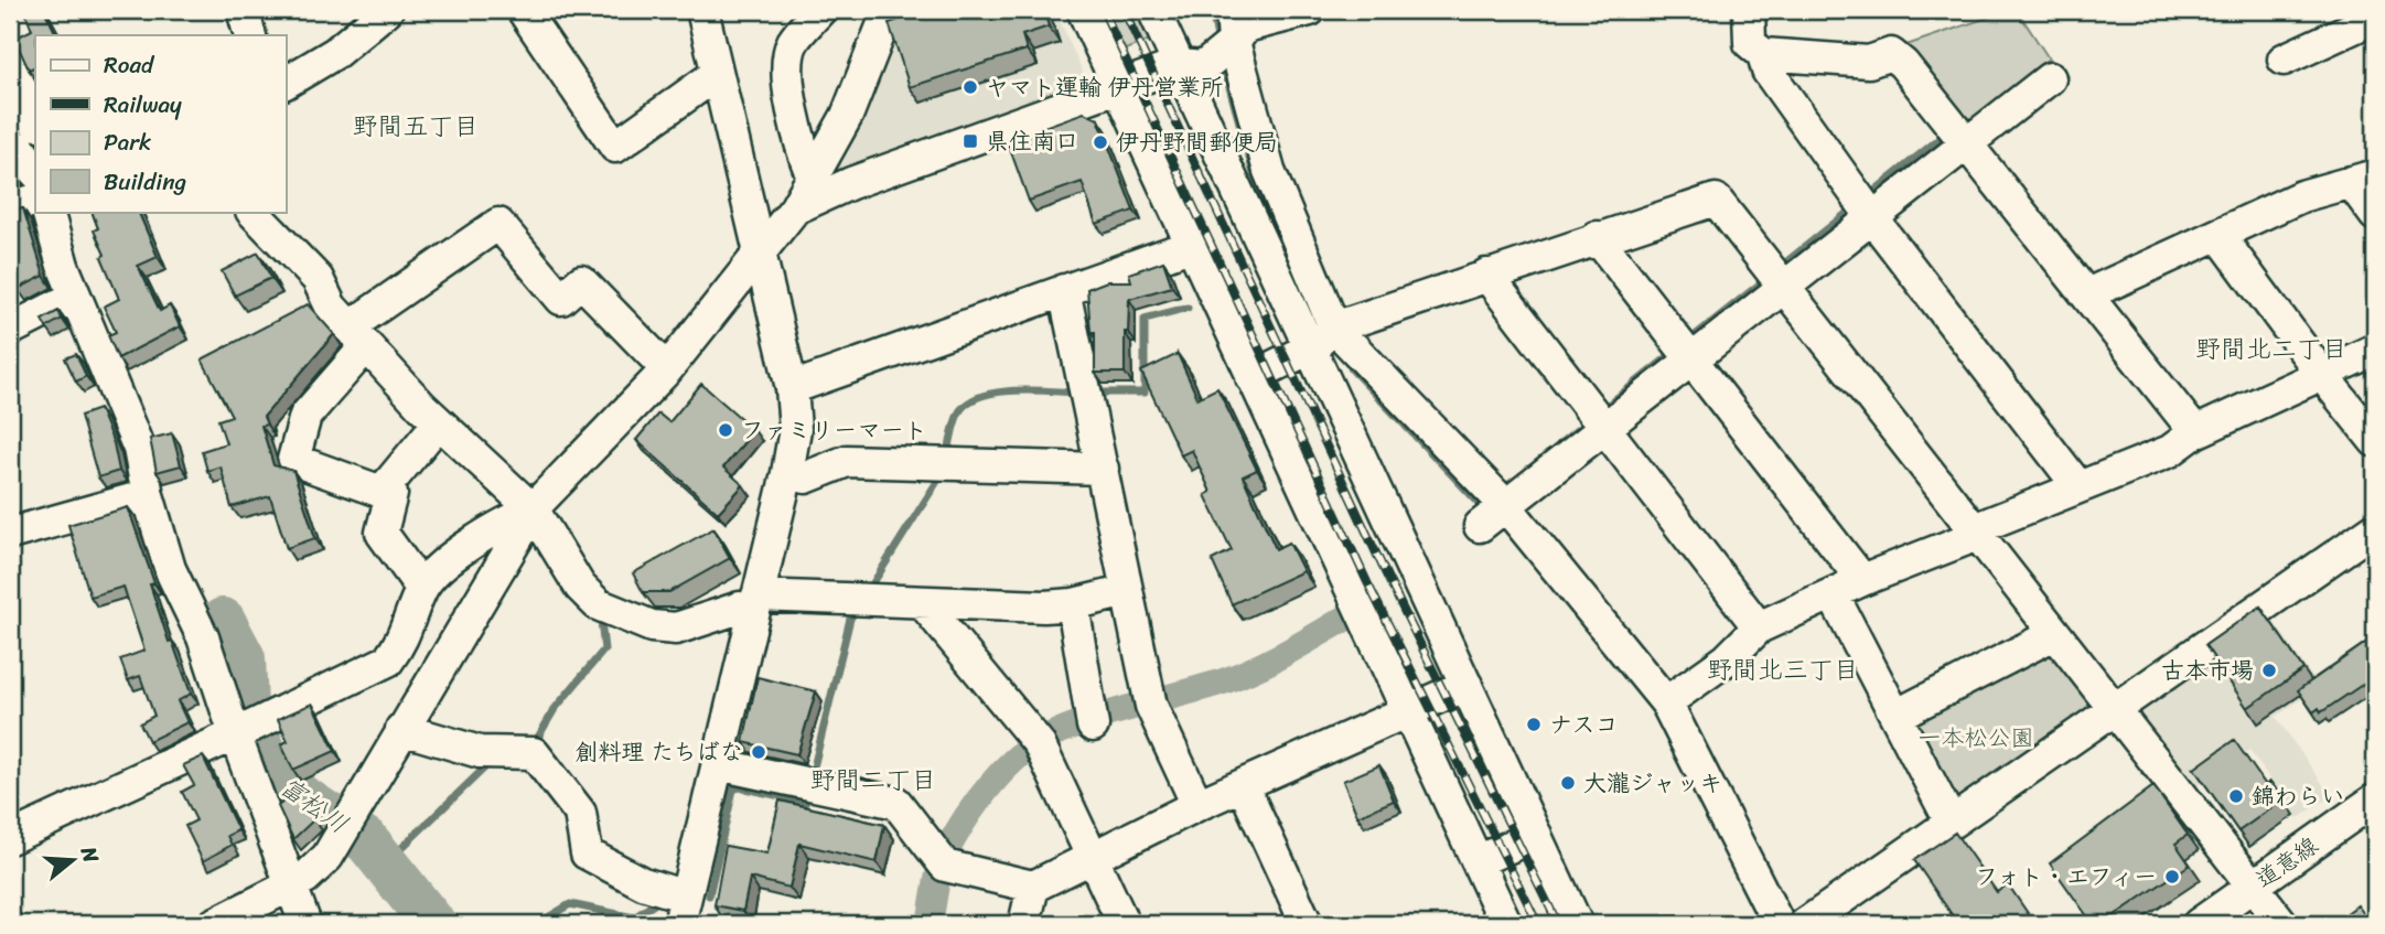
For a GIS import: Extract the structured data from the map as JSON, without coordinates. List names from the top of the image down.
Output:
{
  "streets": {
    "street": ["道意線"]
  },
  "districts": [
    "野間五丁目",
    "野間北二丁目",
    "野間北三丁目",
    "野間二丁目"
  ],
  "water": ["富松川"],
  "parks": ["一本松公園"],
  "places": {
    "other": [
      "ヤマト運輸 伊丹営業所",
      "伊丹野間郵便局",
      "ファミリーマート",
      "古本市場",
      "ナスコ",
      "創料理 たちばな",
      "大瀧ジャッキ",
      "錦わらい",
      "フォト・エフィー"
    ],
    "transit": ["県住南口"]
  },
  "legend": [
    "Road",
    "Railway",
    "Park",
    "Building"
  ],
  "north": "right"
}
